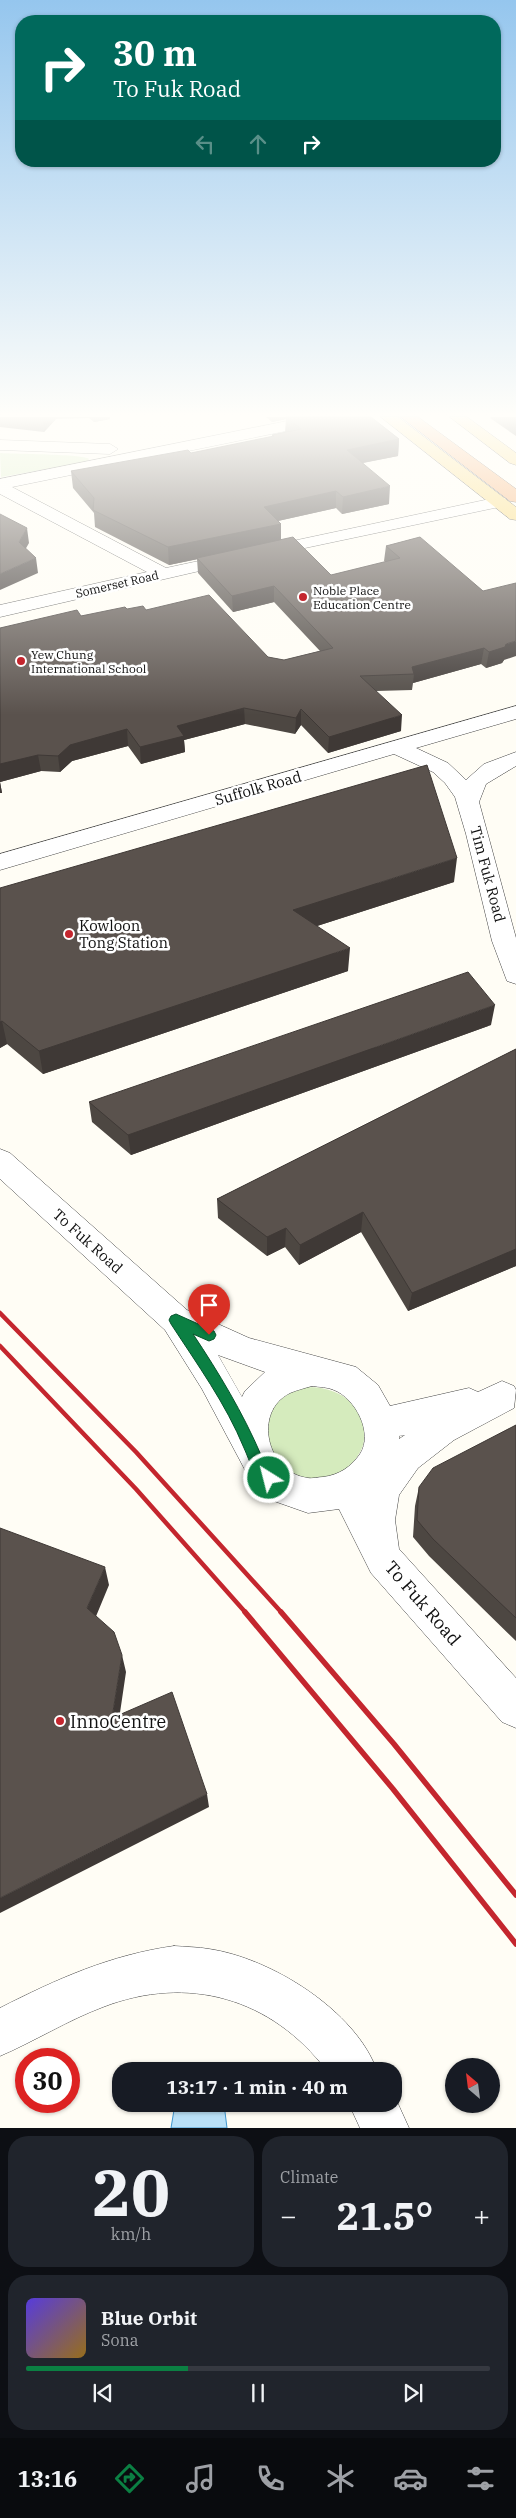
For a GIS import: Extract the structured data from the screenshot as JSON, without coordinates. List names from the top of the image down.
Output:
{
  "streets": {
    "street": [
      "Somerset Road",
      "Suffolk Road",
      "Tim Fuk Road",
      "To Fuk Road"
    ]
  },
  "crossings": [
    ["Suffolk Road", "Tim Fuk Road"]
  ],
  "places": [
    "Noble Place Education Centre",
    "Yew Chung International School",
    "Kowloon Tong Station",
    "InnoCentre"
  ],
  "north": "top left",
  "page": {
    "turn": ["30 m", "To Fuk Road"],
    "limit": "30",
    "trip": "13:17 · 1 min · 40 m",
    "tile": [
      ["20", "km/h"],
      "Climate"
    ],
    "heat": ["−", "21.5°", "+"],
    "song": ["Blue Orbit", "Sona"],
    "tabs": "13:16"
  }
}
